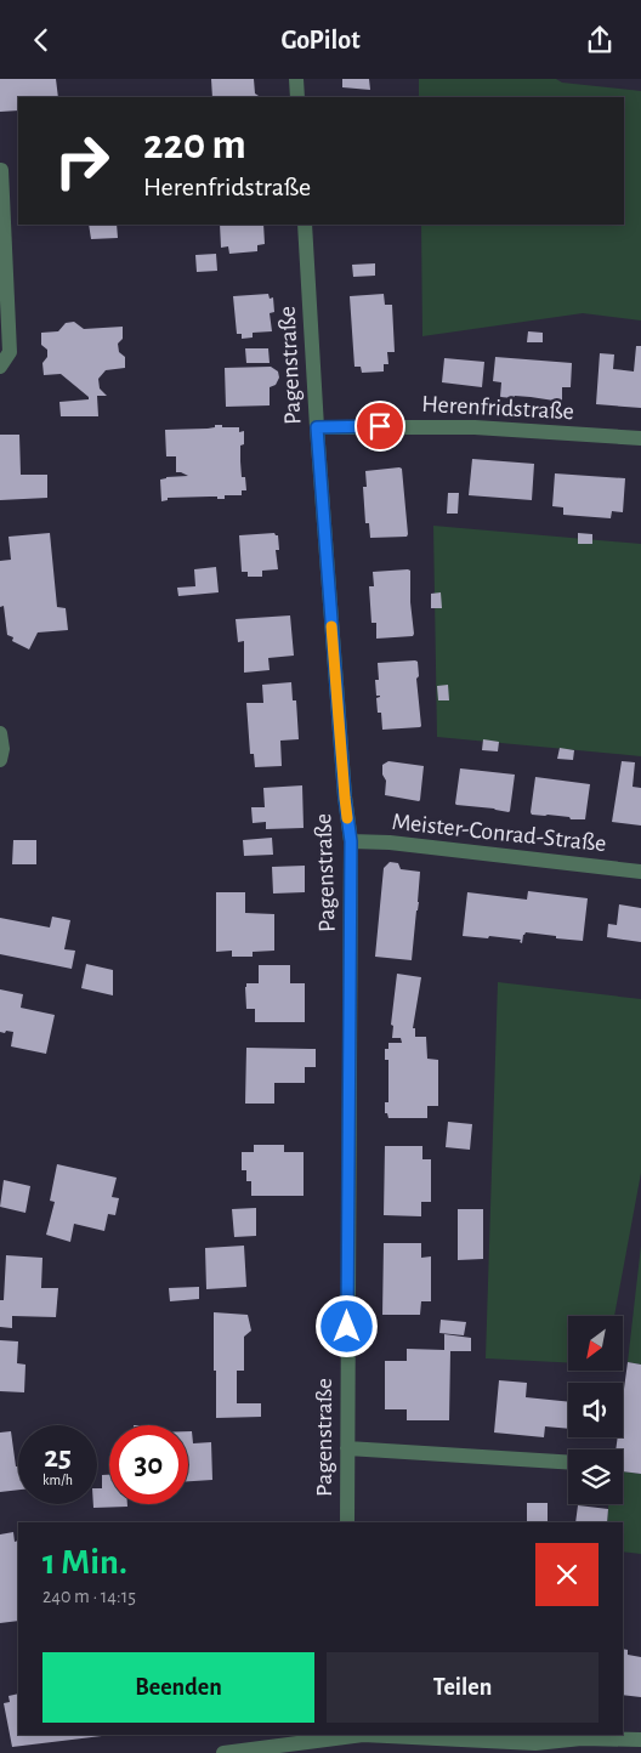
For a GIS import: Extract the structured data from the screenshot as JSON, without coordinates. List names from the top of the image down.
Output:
{
  "streets": {
    "street": ["Pagenstraße", "Herenfridstraße", "Meister-Conrad-Straße"]
  },
  "crossings": [
    ["Pagenstraße", "Herenfridstraße"],
    ["Pagenstraße", "Meister-Conrad-Straße"]
  ],
  "north": "bottom left",
  "page": {
    "header": "GoPilot",
    "turn": ["220 m", "Herenfridstraße"],
    "speed": "25 km/h",
    "limit": "30",
    "heading": ["1 Min.", "240 m · 14:15"],
    "buttons": ["Beenden", "Teilen"]
  }
}
